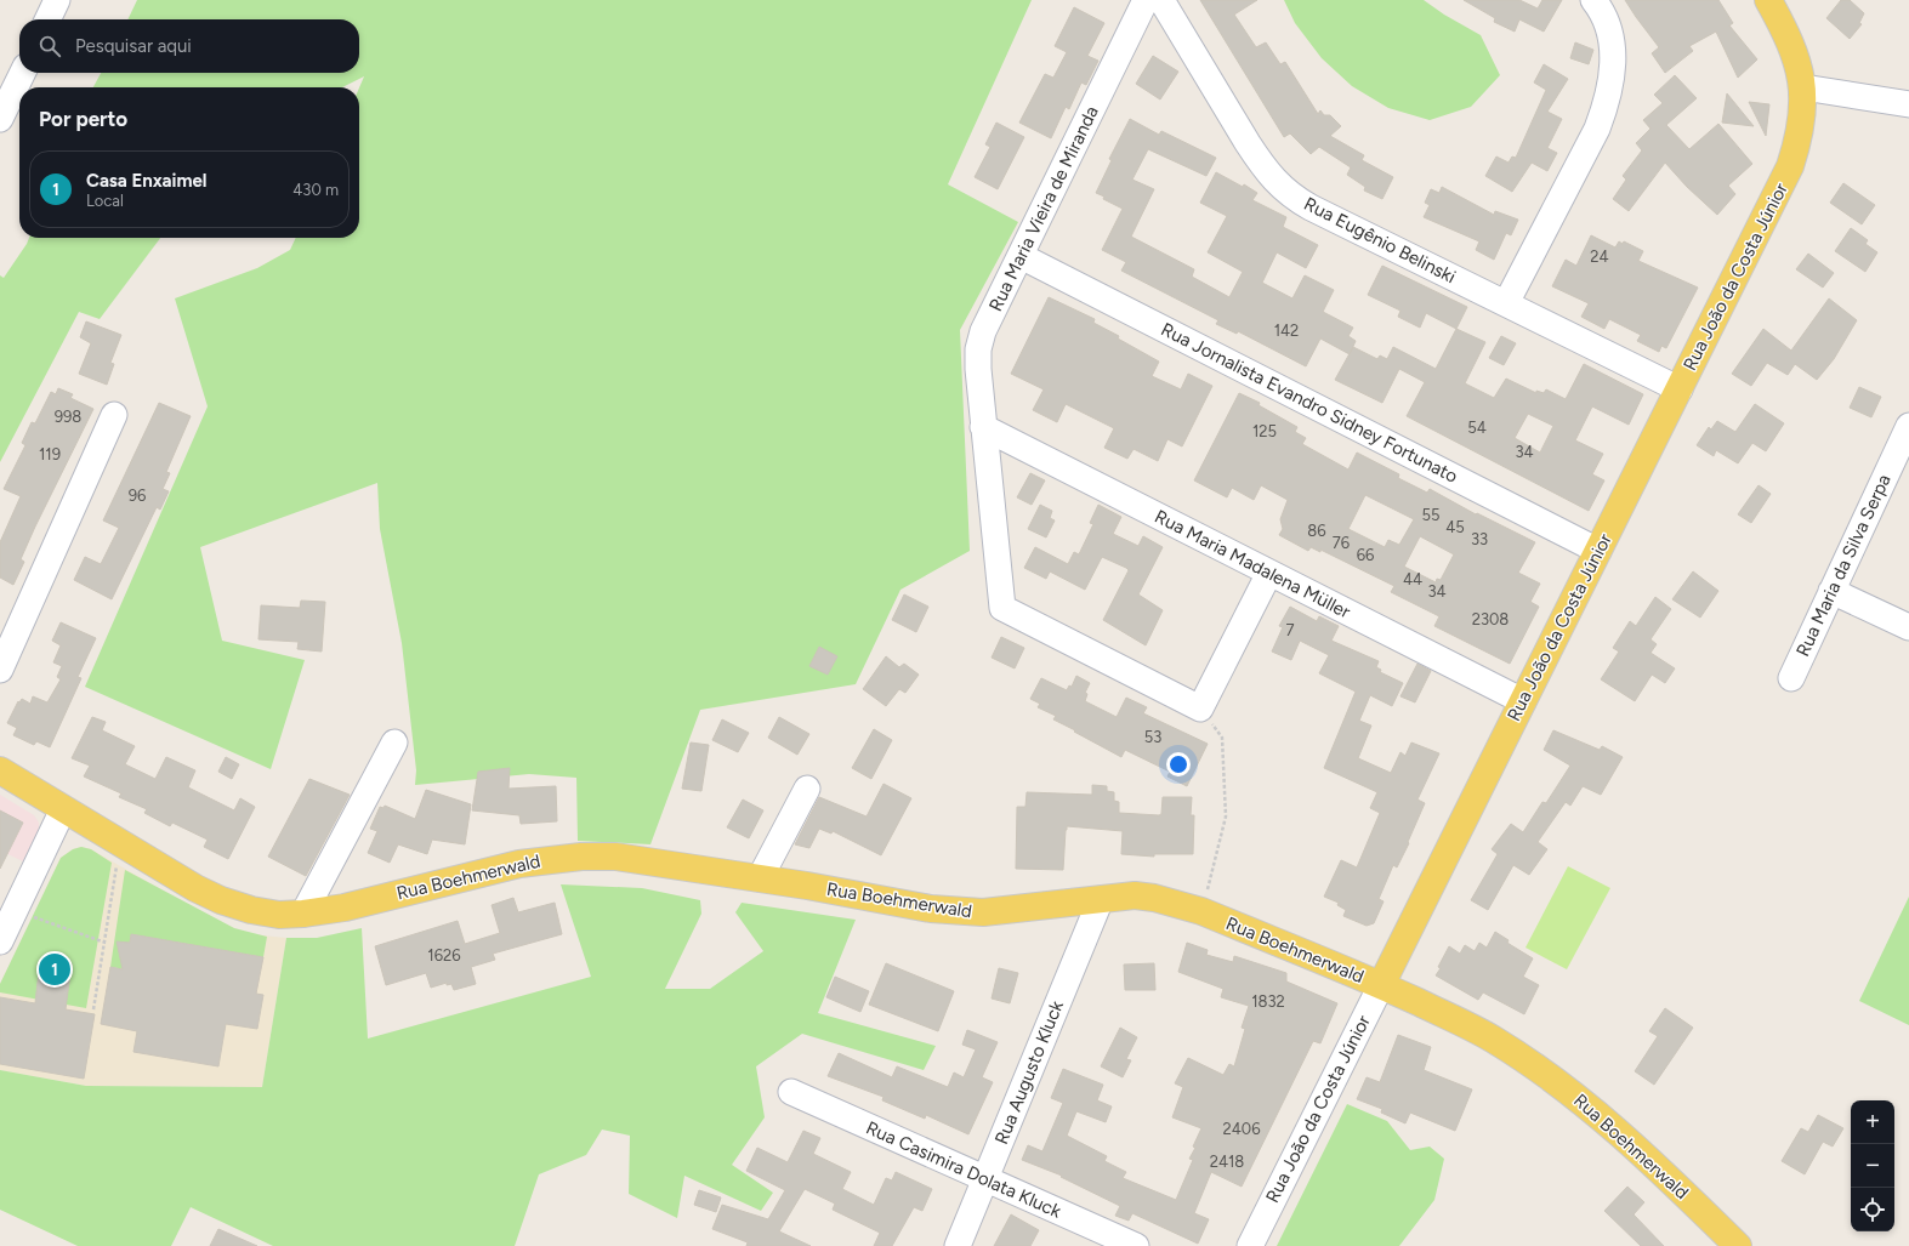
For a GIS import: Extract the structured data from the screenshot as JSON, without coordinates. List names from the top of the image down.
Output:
{
  "streets": {
    "main road": ["Rua João da Costa Júnior", "Rua Boehmerwald"],
    "street": [
      "Rua Maria Vieira de Miranda",
      "Rua Eugênio Belinski",
      "Rua Jornalista Evandro Sidney Fortunato",
      "Rua Maria Madalena Müller",
      "Rua Maria da Silva Serpa",
      "Rua Augusto Kluck",
      "Rua Casimira Dolata Kluck"
    ]
  },
  "crossings": [
    ["Rua Maria Vieira de Miranda", "Rua Jornalista Evandro Sidney Fortunato"],
    ["Rua Maria Vieira de Miranda", "Rua Maria Madalena Müller"],
    ["Rua Eugênio Belinski", "Rua João da Costa Júnior"],
    ["Rua João da Costa Júnior", "Rua Jornalista Evandro Sidney Fortunato"],
    ["Rua João da Costa Júnior", "Rua Maria Madalena Müller"],
    ["Rua João da Costa Júnior", "Rua Boehmerwald"],
    ["Rua Boehmerwald", "Rua Augusto Kluck"],
    ["Rua Augusto Kluck", "Rua Casimira Dolata Kluck"]
  ],
  "house_numbers": [
    "24",
    "142",
    "998",
    "54",
    "125",
    "34",
    "119",
    "96",
    "55",
    "45",
    "86",
    "33",
    "76",
    "66",
    "44",
    "34",
    "2308",
    "7",
    "53",
    "1626",
    "1832",
    "2406",
    "2418"
  ],
  "page": {
    "search": "Pesquisar aqui",
    "heading": "Por perto",
    "list": [
      {
        "mark": "1",
        "name": "Casa Enxaimel",
        "note": "Local",
        "value": "430 m"
      }
    ],
    "pins": "1",
    "map_buttons": ["+", "−"]
  }
}
